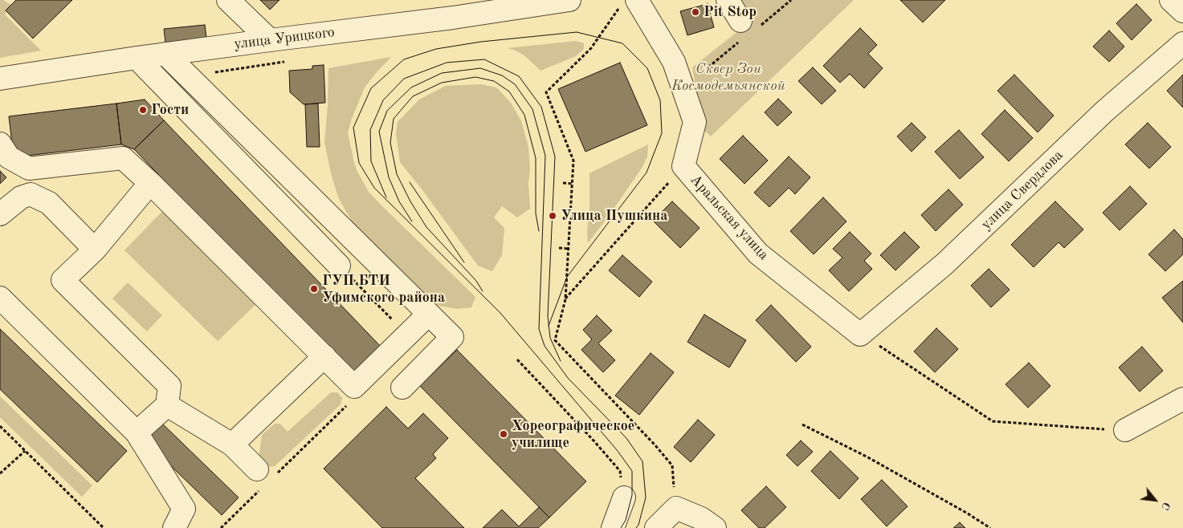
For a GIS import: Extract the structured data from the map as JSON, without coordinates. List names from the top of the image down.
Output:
{
  "streets": {
    "street": ["улица Урицкого", "улица Свердлова", "Аральская улица"]
  },
  "crossings": [
    ["улица Свердлова", "Аральская улица"]
  ],
  "parks": ["Сквер Зои Космодемьянской"],
  "places": [
    "Pit Stop",
    "Гости",
    "Улица Пушкина",
    "ГУП БТИ Уфимского района",
    "Хореографическое училище"
  ],
  "north": "bottom right"
}
